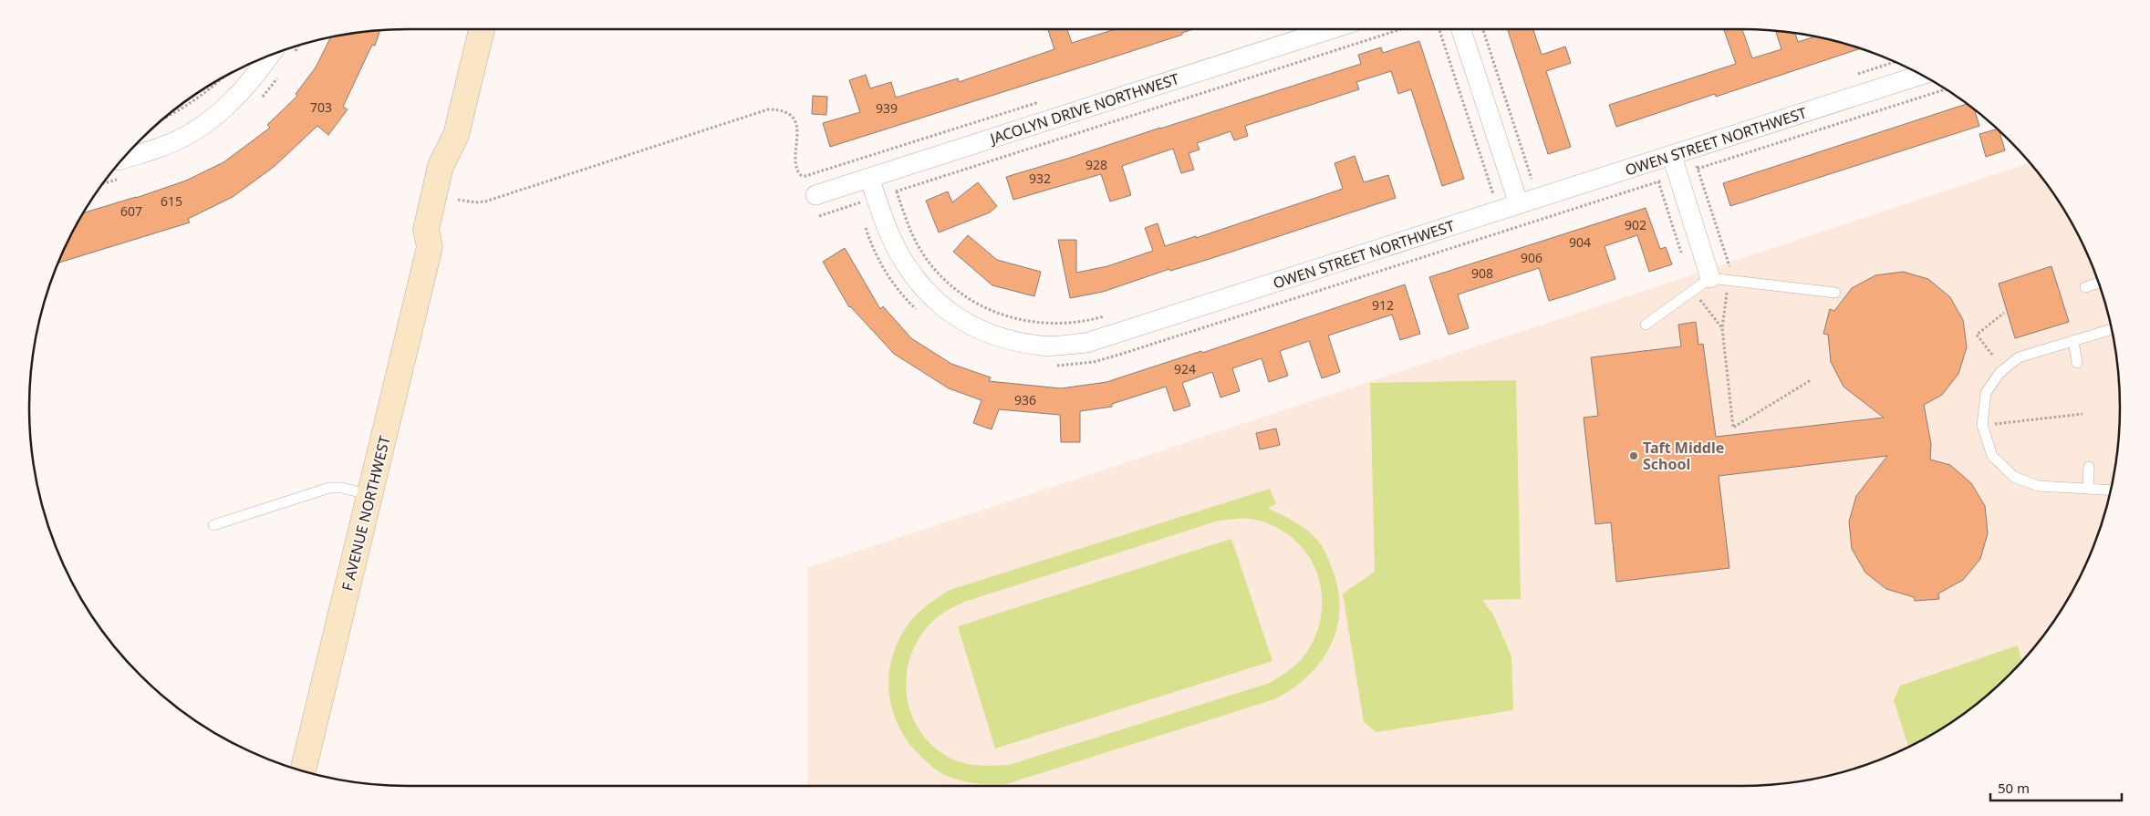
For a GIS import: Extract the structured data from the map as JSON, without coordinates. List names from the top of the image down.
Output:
{
  "streets": {
    "main road": ["F AVENUE NORTHWEST"],
    "street": ["JACOLYN DRIVE NORTHWEST", "OWEN STREET NORTHWEST"]
  },
  "crossings": [
    ["JACOLYN DRIVE NORTHWEST", "OWEN STREET NORTHWEST"]
  ],
  "places": ["Taft Middle School"],
  "house_numbers": [
    "703",
    "939",
    "928",
    "932",
    "615",
    "607",
    "902",
    "904",
    "906",
    "908",
    "912",
    "924",
    "936"
  ],
  "scale_bar": "50 m"
}
